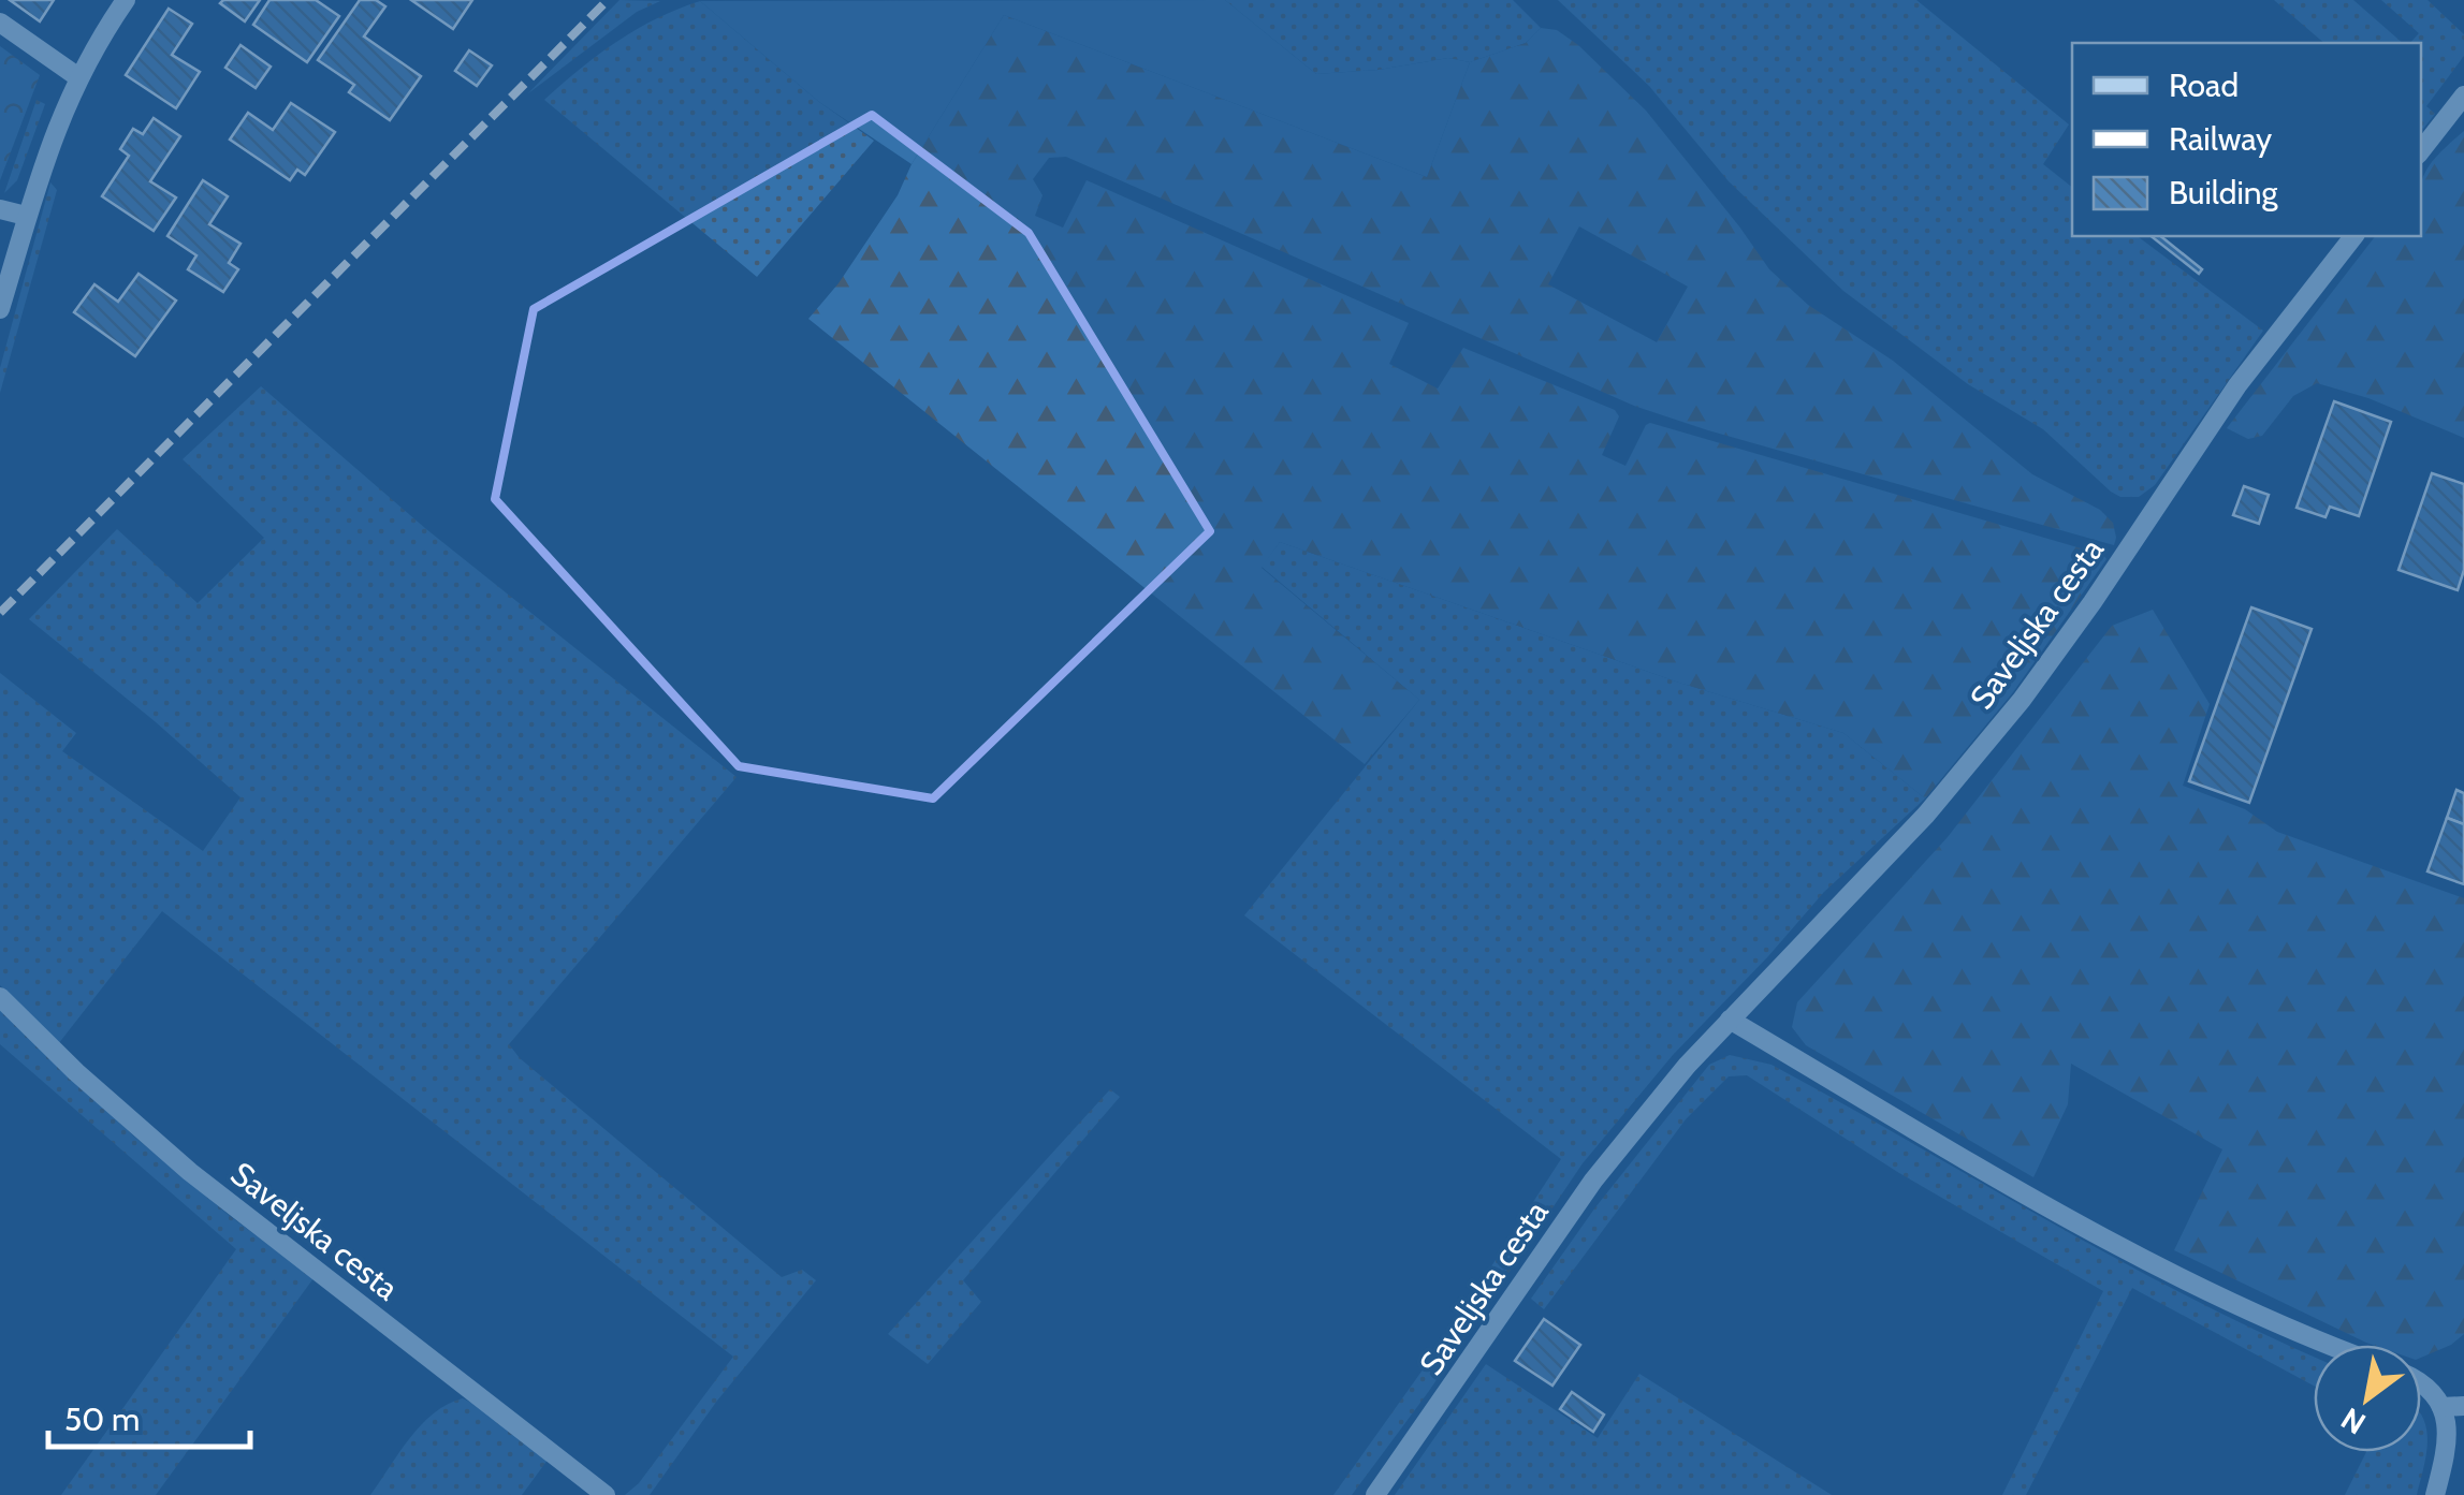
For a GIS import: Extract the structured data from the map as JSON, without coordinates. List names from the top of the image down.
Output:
{
  "streets": {
    "street": ["Saveljska cesta"]
  },
  "legend": ["Road", "Railway", "Building"],
  "scale_bar": "50 m",
  "north": "bottom left"
}
